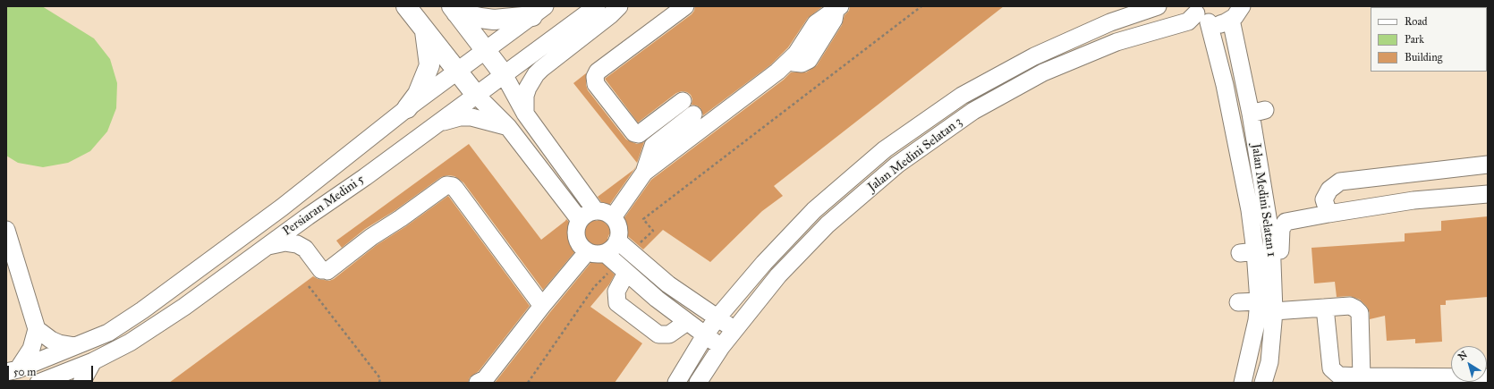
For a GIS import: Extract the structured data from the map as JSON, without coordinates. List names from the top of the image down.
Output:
{
  "streets": {
    "street": ["Jalan Medini Selatan 3", "Jalan Medini Selatan 1", "Persiaran Medini 5"]
  },
  "crossings": [
    ["Jalan Medini Selatan 3", "Jalan Medini Selatan 1"]
  ],
  "legend": ["Road", "Park", "Building"],
  "scale_bar": "50 m",
  "north": "top left"
}
